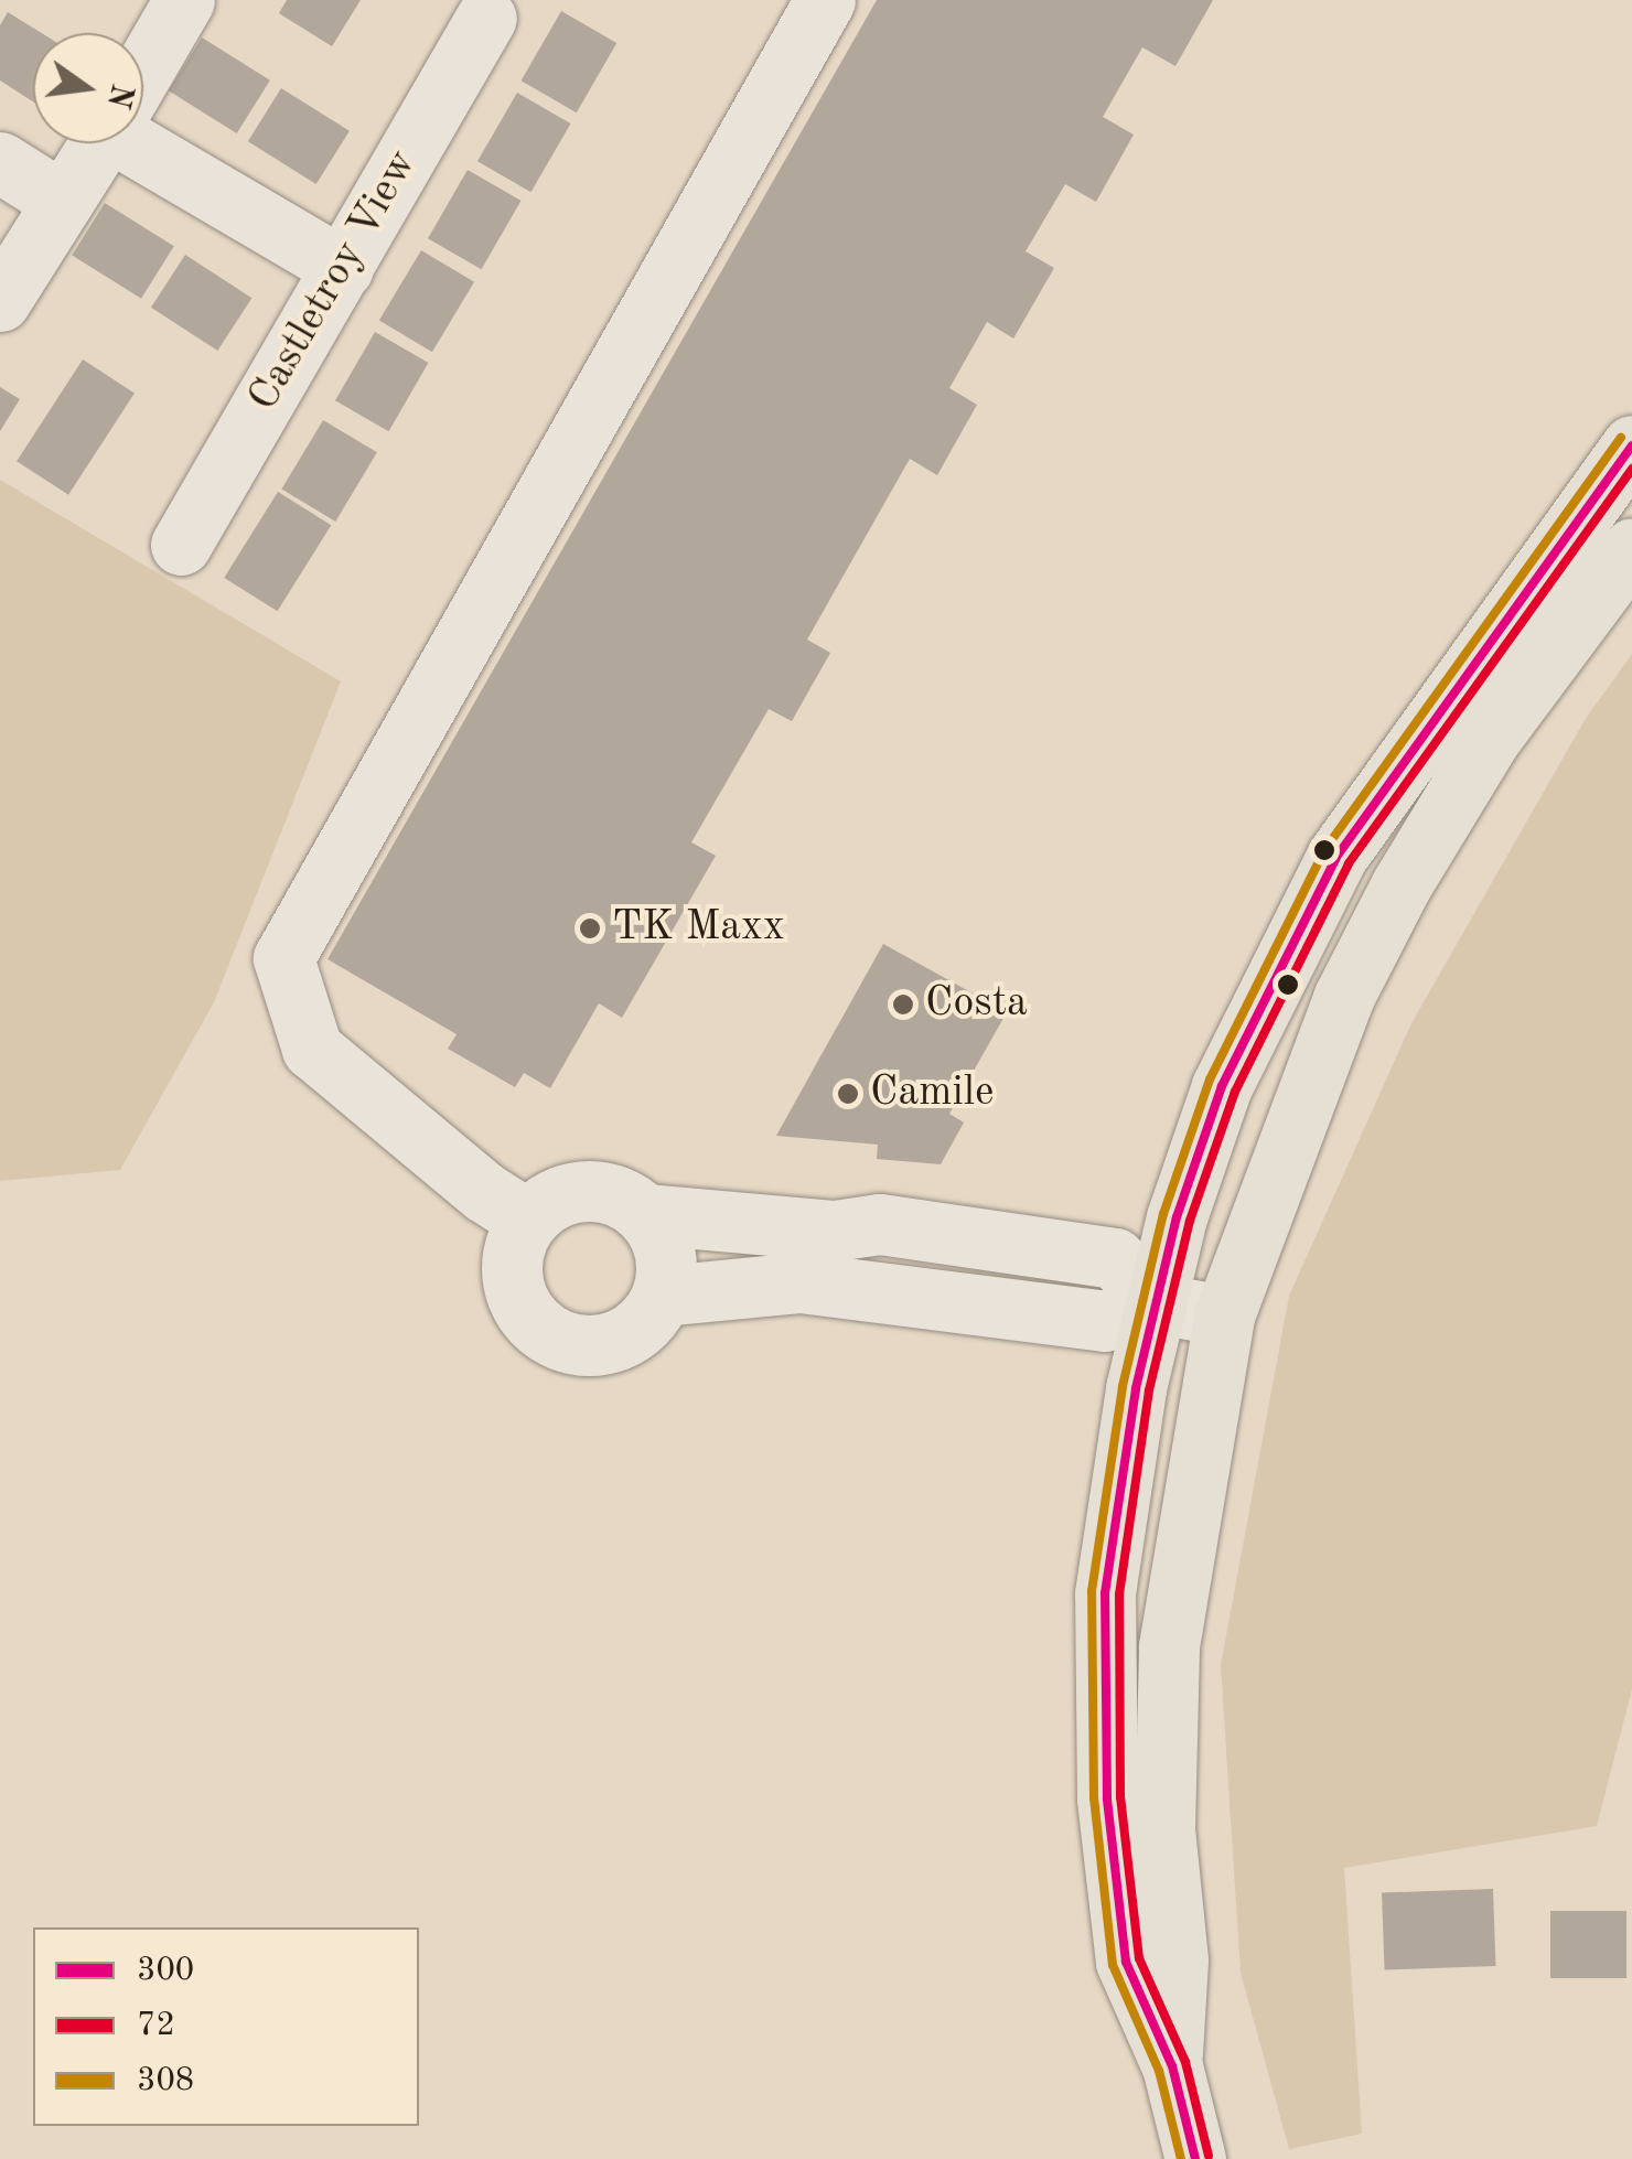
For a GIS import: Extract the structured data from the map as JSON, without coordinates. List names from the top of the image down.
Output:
{
  "streets": {
    "street": ["Castletroy View"]
  },
  "places": ["TK Maxx", "Costa", "Camile"],
  "lines": ["transit line 308", "transit line 300", "transit line 72"],
  "legend": ["300", "72", "308"],
  "north": "right"
}
